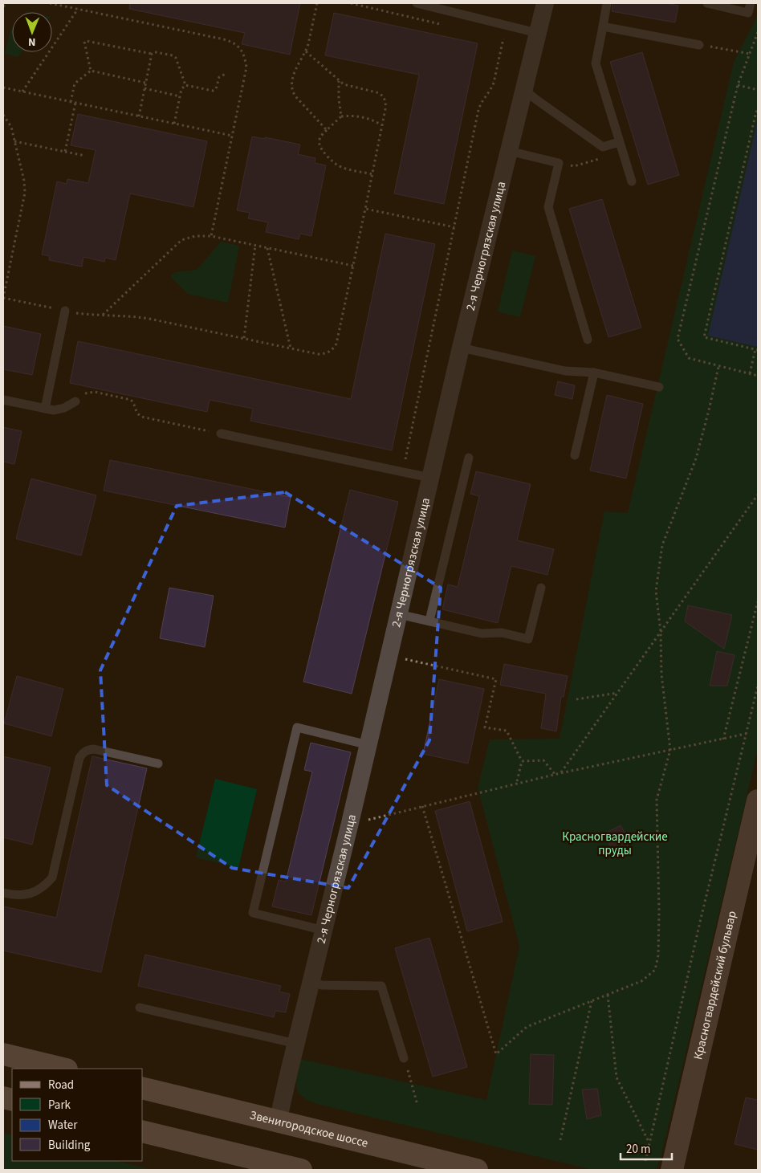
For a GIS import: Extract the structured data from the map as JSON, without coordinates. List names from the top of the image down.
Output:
{
  "streets": {
    "main road": ["Звенигородское шоссе"],
    "street": ["2-я Черногрязская улица", "Красногвардейский бульвар"]
  },
  "crossings": [
    ["2-я Черногрязская улица", "Звенигородское шоссе"]
  ],
  "parks": ["Красногвардейские пруды"],
  "legend": [
    "Road",
    "Park",
    "Water",
    "Building"
  ],
  "scale_bar": "20 m",
  "north": "bottom"
}
